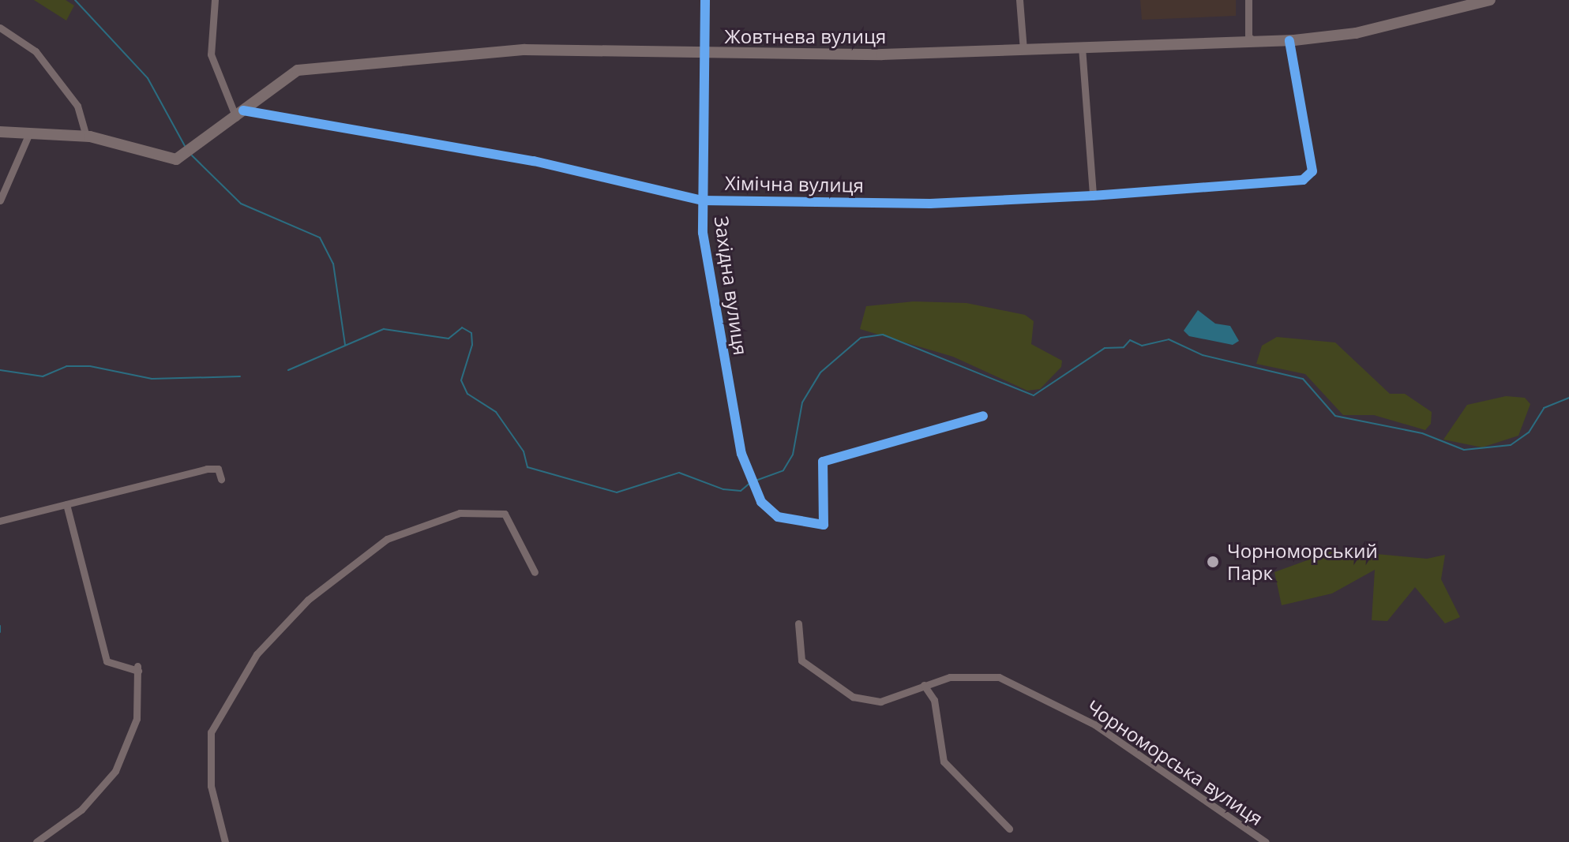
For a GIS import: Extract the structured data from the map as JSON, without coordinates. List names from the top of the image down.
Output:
{
  "streets": {
    "main road": ["Жовтнева вулиця"],
    "street": ["Хімічна вулиця", "Західна вулиця", "Чорноморська вулиця"]
  },
  "crossings": [
    ["Жовтнева вулиця", "Хімічна вулиця"],
    ["Жовтнева вулиця", "Західна вулиця"],
    ["Хімічна вулиця", "Західна вулиця"]
  ],
  "places": ["Чорноморський Парк"]
}
